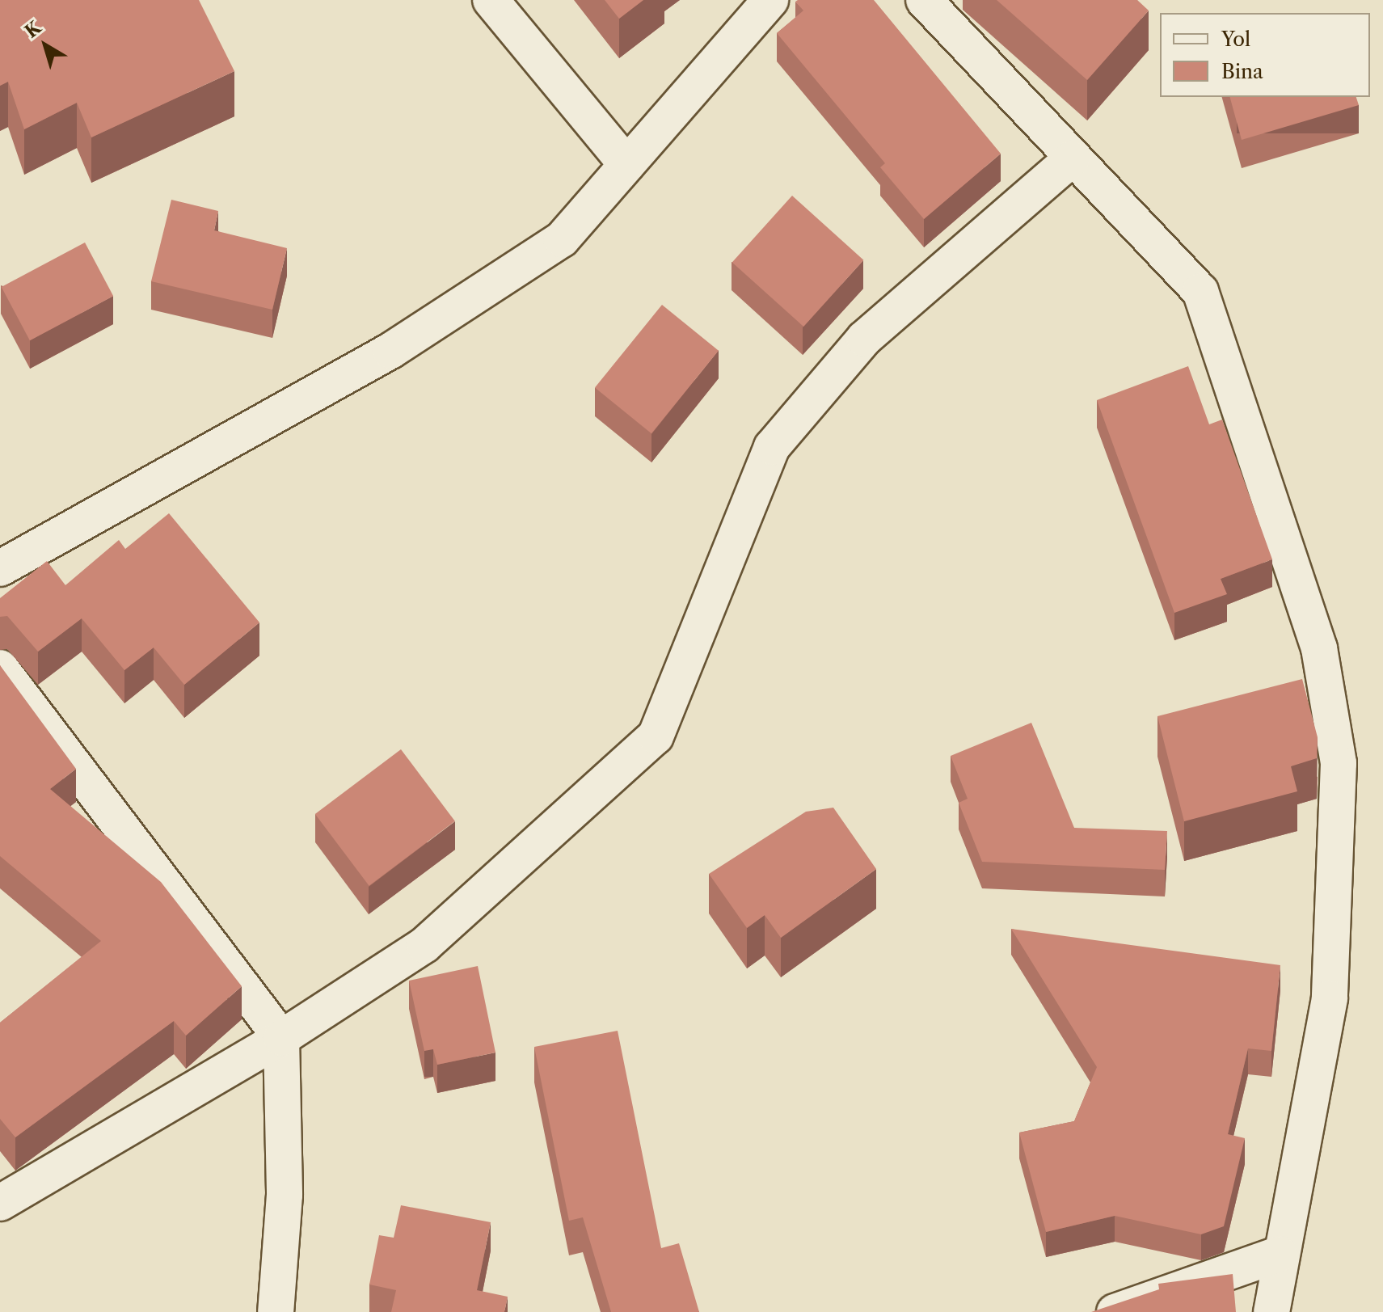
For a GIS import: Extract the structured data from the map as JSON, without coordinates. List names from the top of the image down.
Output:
{
  "legend": ["Yol", "Bina"],
  "north": "top left"
}
